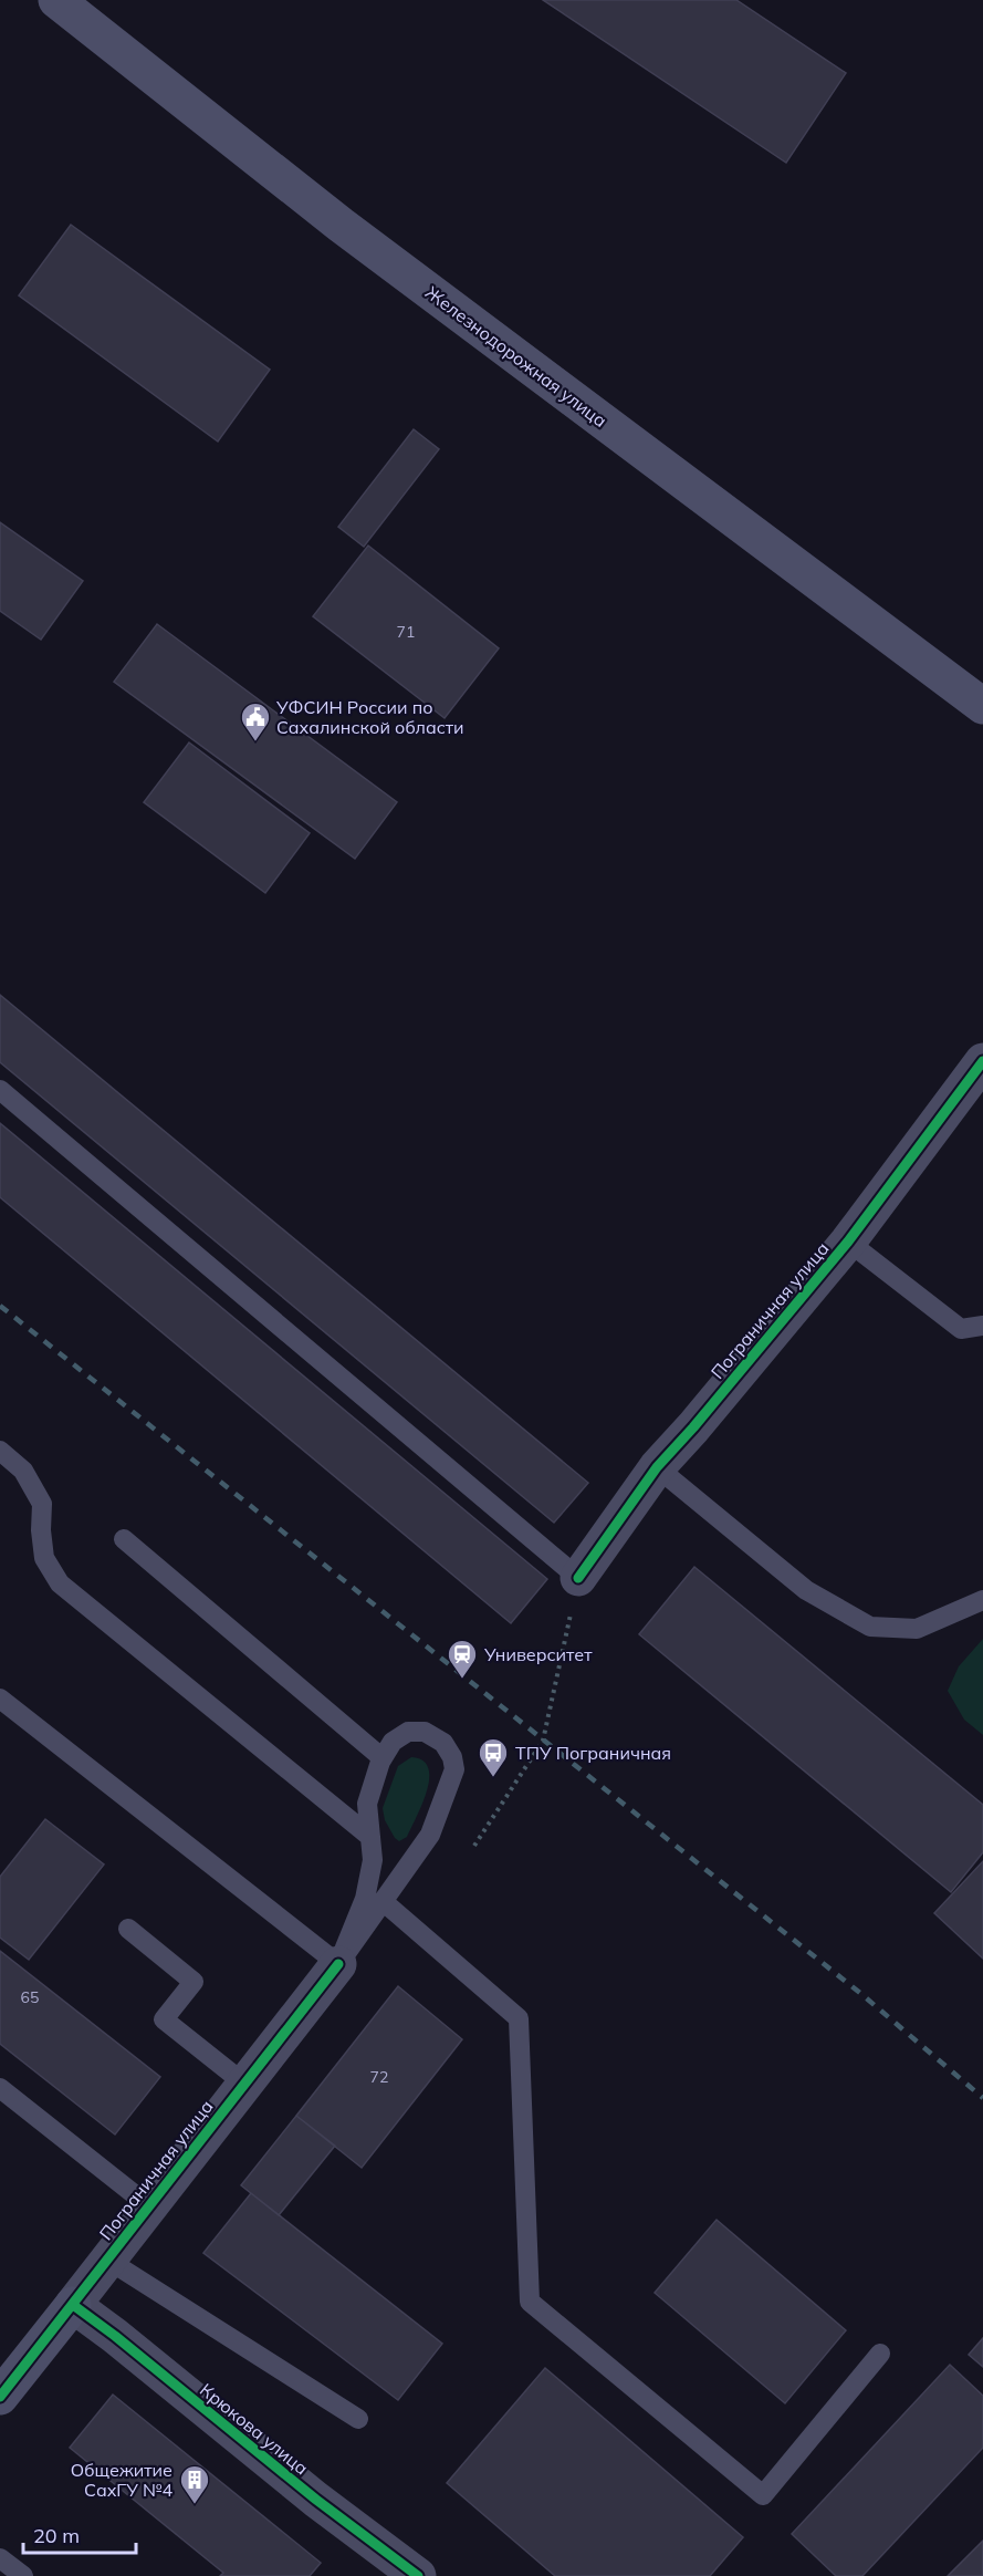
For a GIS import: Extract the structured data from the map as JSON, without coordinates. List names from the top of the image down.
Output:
{
  "streets": {
    "main road": ["Железнодорожная улица", "Пограничная улица"],
    "street": ["Крюкова улица"]
  },
  "crossings": [
    ["Пограничная улица", "Крюкова улица"]
  ],
  "places": {
    "public building": ["УФСИН России по Сахалинской области"],
    "station": ["Университет"],
    "bus stop": ["ТПУ Пограничная"],
    "building": ["Общежитие СахГУ №4"]
  },
  "house_numbers": ["71", "65", "72"],
  "scale_bar": "20 m"
}
